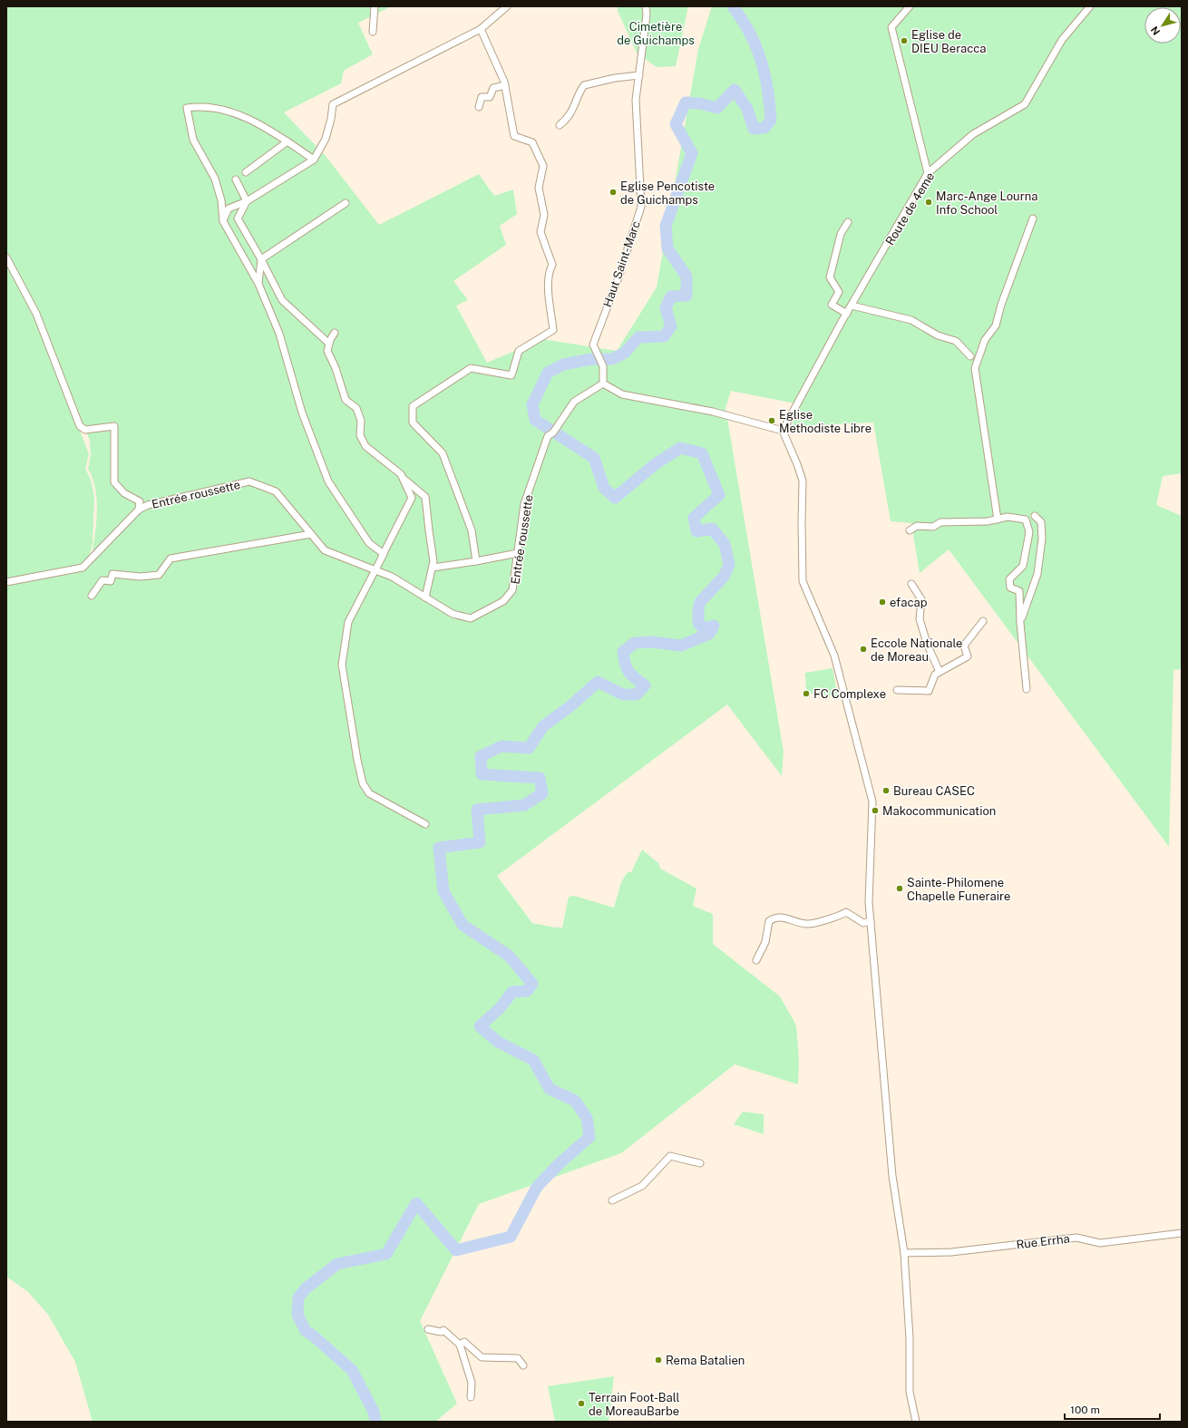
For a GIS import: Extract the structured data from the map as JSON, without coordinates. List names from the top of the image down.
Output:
{
  "streets": {
    "street": [
      "Route de 4eme",
      "Haut Saint-Marc",
      "Entrée roussette",
      "Rue Errha"
    ]
  },
  "crossings": [
    ["Haut Saint-Marc", "Entrée roussette"]
  ],
  "parks": ["Cimetière de Guichamps"],
  "places": [
    "Eglise de DIEU Beracca",
    "Eglise Pencotiste de Guichamps",
    "Marc-Ange Lourna Info School",
    "Eglise Methodiste Libre",
    "efacap",
    "Eccole Nationale de Moreau",
    "FC Complexe",
    "Bureau CASEC",
    "Makocommunication",
    "Sainte-Philomene Chapelle Funeraire",
    "Rema Batalien",
    "Terrain Foot-Ball de MoreauBarbe"
  ],
  "scale_bar": "100 m",
  "north": "bottom left"
}
